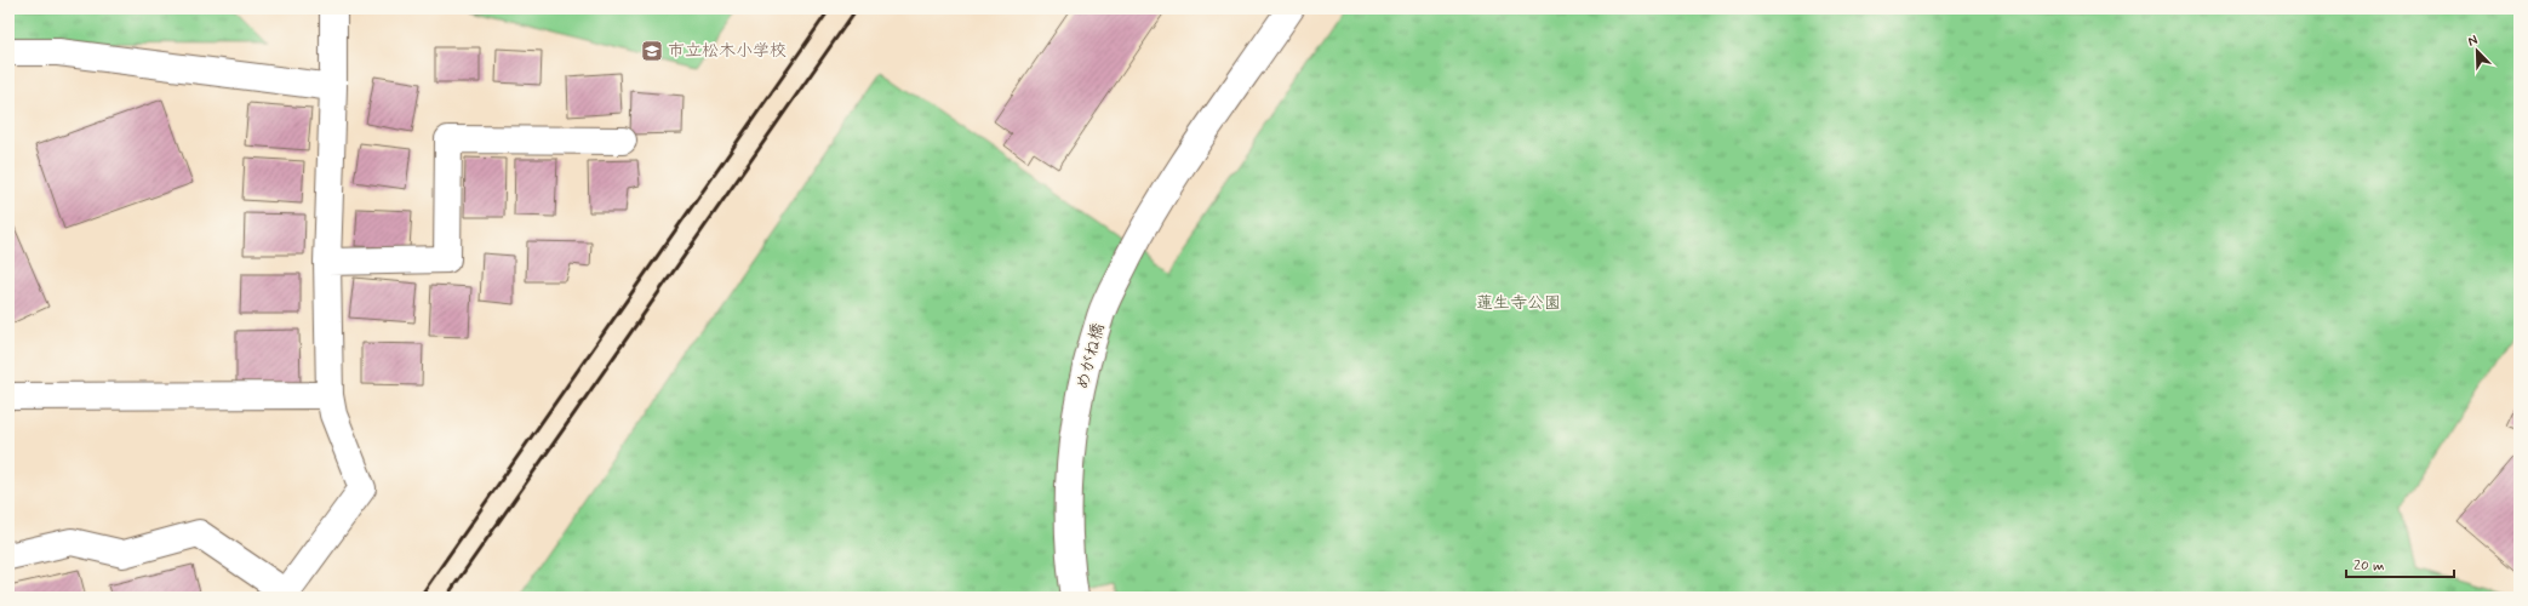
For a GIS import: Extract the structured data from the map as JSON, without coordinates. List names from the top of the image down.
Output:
{
  "streets": {
    "street": ["めがね橋"]
  },
  "parks": ["蓮生寺公園"],
  "places": {
    "school or university": ["市立松木小学校"]
  },
  "scale_bar": "20 m",
  "north": "top left"
}
